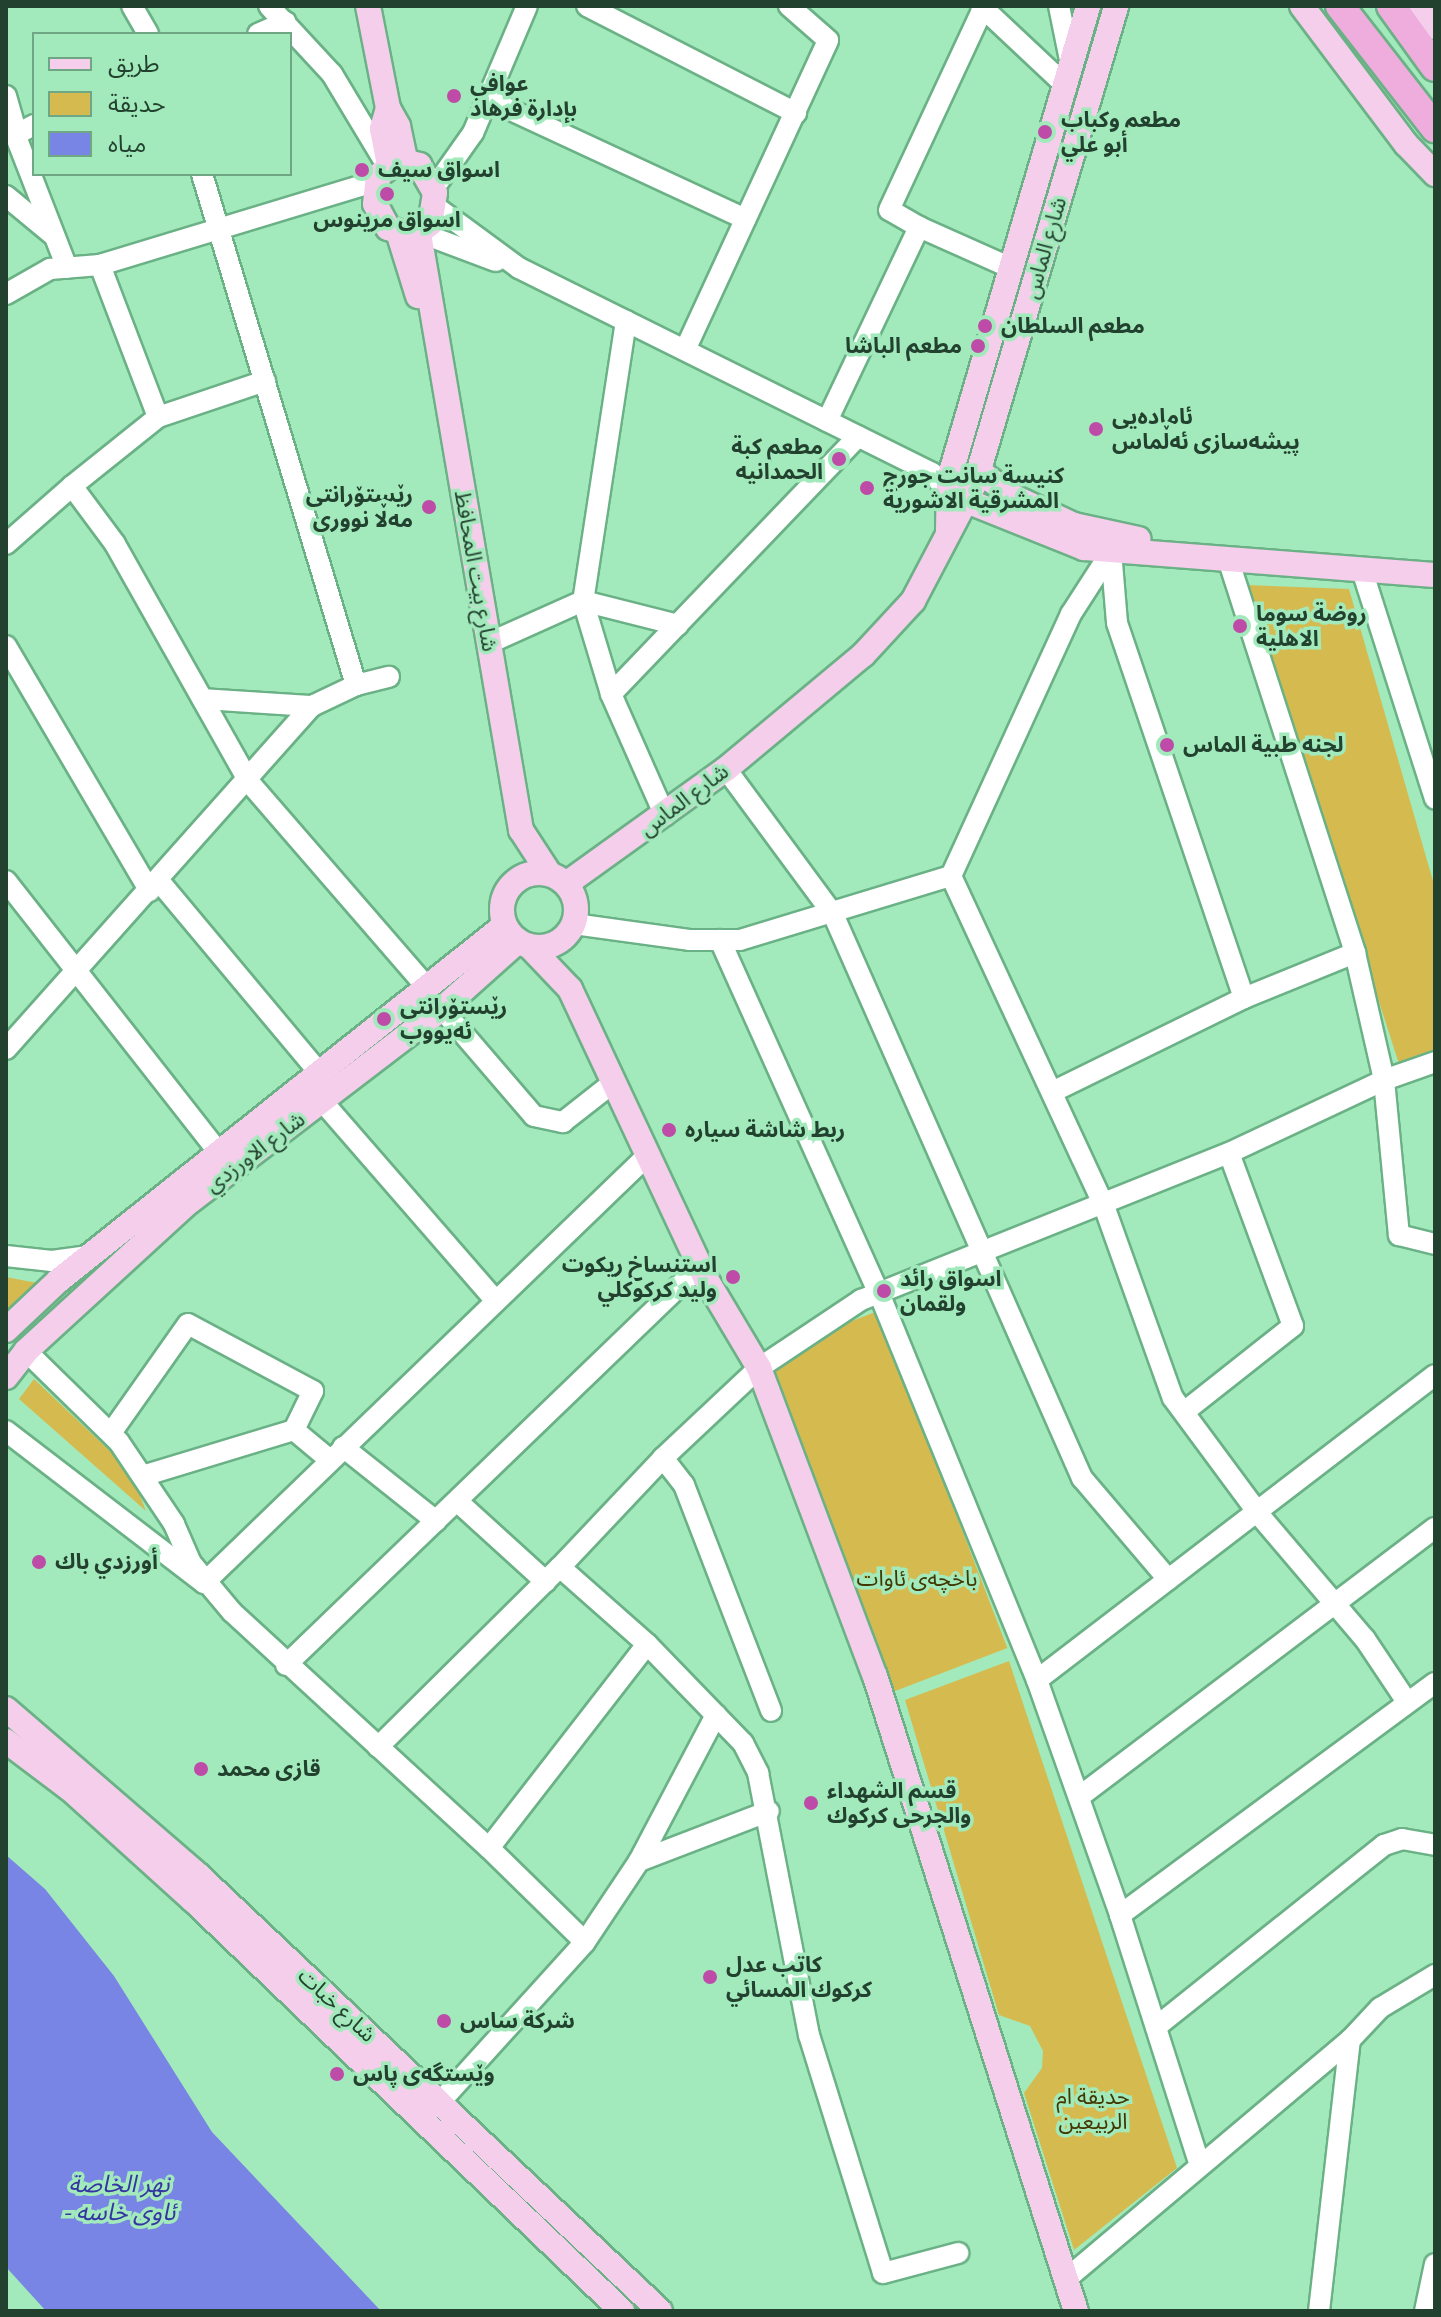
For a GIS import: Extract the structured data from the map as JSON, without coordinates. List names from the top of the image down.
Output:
{
  "streets": {
    "main road": [
      "شارع الماس",
      "شارع بيت المحافظ",
      "شارع الاورزدي",
      "شارع خبات"
    ]
  },
  "crossings": [
    ["شارع الماس", "شارع بيت المحافظ"],
    ["شارع الماس", "شارع الاورزدي"],
    ["شارع بيت المحافظ", "شارع الاورزدي"]
  ],
  "water": ["نهر الخاصة - ئاوی خاسە"],
  "parks": ["باخچەی ئاوات", "حديقة ام الربيعين"],
  "places": [
    "عوافي بإدارة فرهاد",
    "مطعم وكباب أبو علي",
    "اسواق سيف",
    "اسواق مرينوس",
    "مطعم السلطان",
    "مطعم الباشا",
    "ئامادەیی پیشەسازی ئەڵماس",
    "مطعم كبة الحمدانيه",
    "كنيسة سانت جورج المشرقية الاشورية",
    "رێستۆرانتی مەڵا نووری",
    "روضة سوما الاهلية",
    "لجنه طبية الماس",
    "رێستۆرانتی ئەیووب",
    "ربط شاشة سياره",
    "استنساخ ريكوت وليد كركوكلي",
    "اسواق رائد ولقمان",
    "أورزدي باك",
    "قازی محمد",
    "قسم الشهداء والجرحى كركوك",
    "كاتب عدل كركوك المسائي",
    "شركة ساس",
    "وێستگەی پاس"
  ],
  "legend": ["طريق", "حديقة", "مياه"]
}
